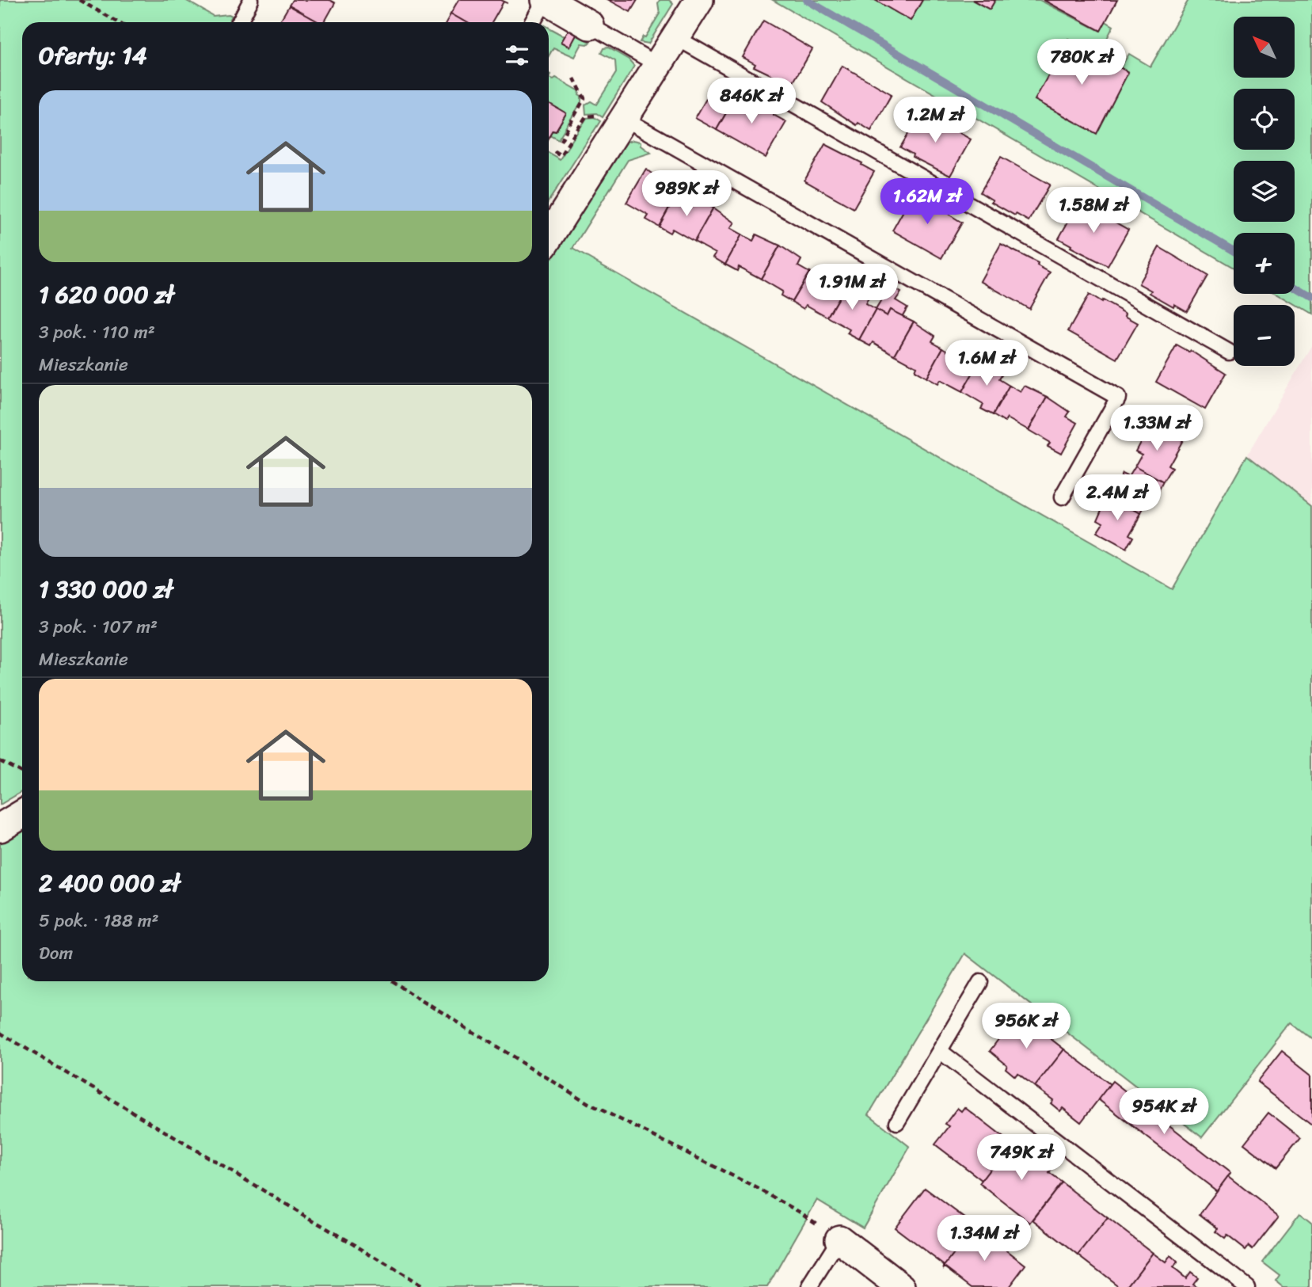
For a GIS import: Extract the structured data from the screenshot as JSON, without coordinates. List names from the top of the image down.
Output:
{
  "north": "top left",
  "page": {
    "map_buttons": ["+", "−"],
    "heading": "Oferty: 14",
    "price": [
      "780K zł",
      "846K zł",
      "1.2M zł",
      "989K zł",
      "1.62M zł",
      "1.58M zł",
      "1.91M zł",
      "1.6M zł",
      "1.33M zł",
      "2.4M zł",
      "956K zł",
      "954K zł",
      "749K zł",
      "1.34M zł"
    ],
    "list": [
      {
        "name": "1 620 000 zł",
        "note": "3 pok. · 110 m² · Mieszkanie"
      },
      {
        "name": "1 330 000 zł",
        "note": "3 pok. · 107 m² · Mieszkanie"
      },
      {
        "name": "2 400 000 zł",
        "note": "5 pok. · 188 m² · Dom"
      }
    ]
  }
}
